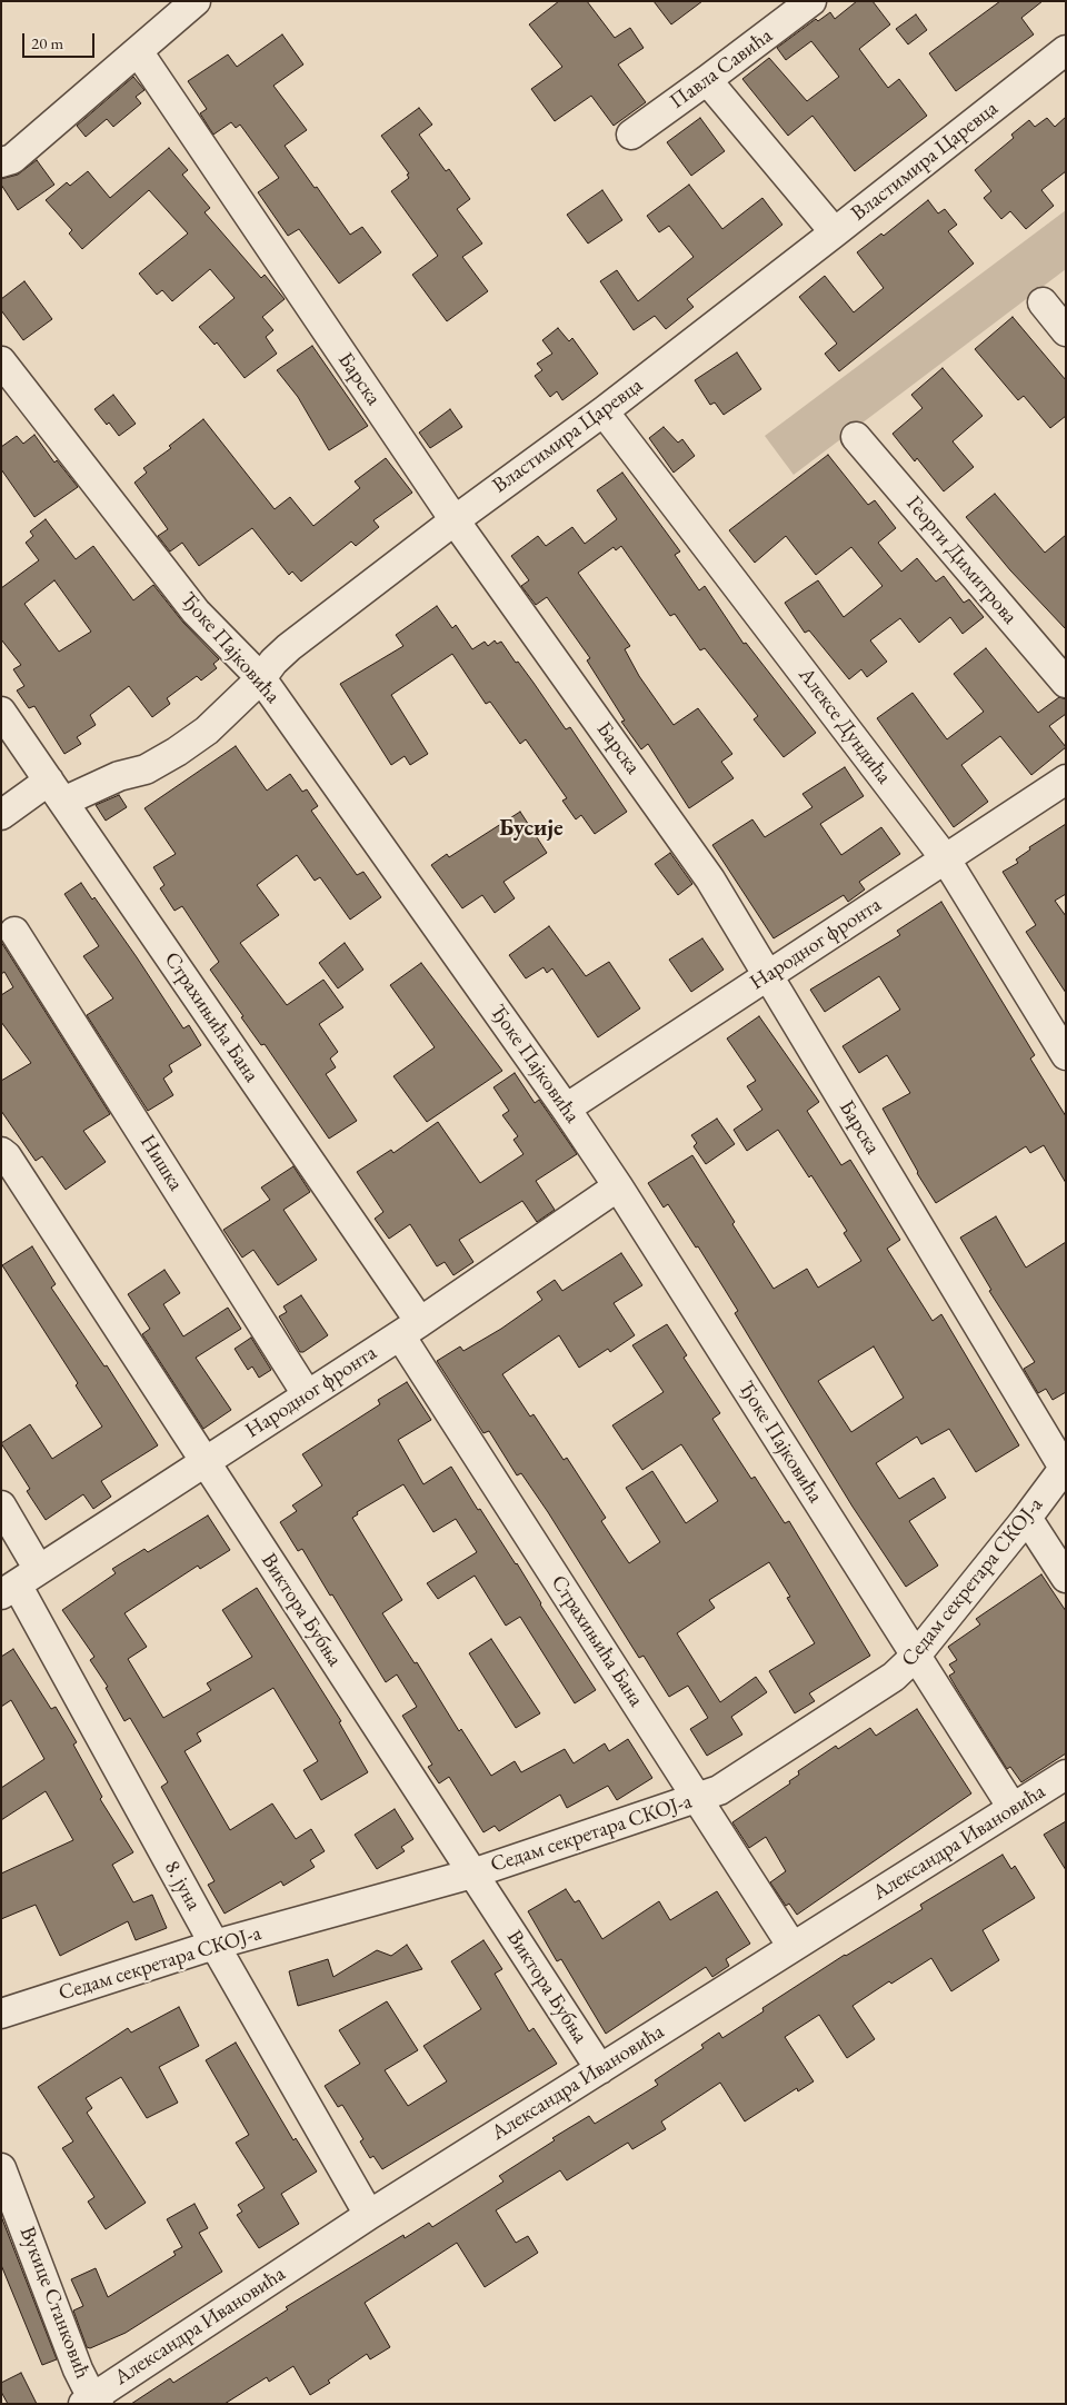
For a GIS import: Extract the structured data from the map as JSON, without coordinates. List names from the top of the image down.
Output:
{
  "streets": {
    "street": [
      "Павла Савића",
      "Властимира Царевца",
      "Барска",
      "Георги Димитрова",
      "Ђоке Пајковића",
      "Алексе Дундића",
      "Народног фронта",
      "Страхињића Бана",
      "Нишка",
      "Седам секретара СКОЈ-а",
      "Виктора Бубња",
      "Александра Ивановића",
      "8. јуна",
      "Вукице Станковић"
    ]
  },
  "crossings": [
    ["Властимира Царевца", "Барска"],
    ["Властимира Царевца", "Ђоке Пајковића"],
    ["Властимира Царевца", "Алексе Дундића"],
    ["Властимира Царевца", "Страхињића Бана"],
    ["Барска", "Народног фронта"],
    ["Барска", "Седам секретара СКОЈ-а"],
    ["Ђоке Пајковића", "Народног фронта"],
    ["Ђоке Пајковића", "Седам секретара СКОЈ-а"],
    ["Ђоке Пајковића", "Александра Ивановића"],
    ["Алексе Дундића", "Народног фронта"],
    ["Народног фронта", "Страхињића Бана"],
    ["Народног фронта", "Нишка"],
    ["Народног фронта", "Виктора Бубња"],
    ["Народног фронта", "8. јуна"],
    ["Страхињића Бана", "Седам секретара СКОЈ-а"],
    ["Страхињића Бана", "Александра Ивановића"],
    ["Седам секретара СКОЈ-а", "Виктора Бубња"],
    ["Седам секретара СКОЈ-а", "8. јуна"],
    ["Виктора Бубња", "Александра Ивановића"],
    ["Александра Ивановића", "8. јуна"],
    ["Александра Ивановића", "Вукице Станковић"]
  ],
  "districts": ["Бусије"],
  "scale_bar": "20 m"
}
